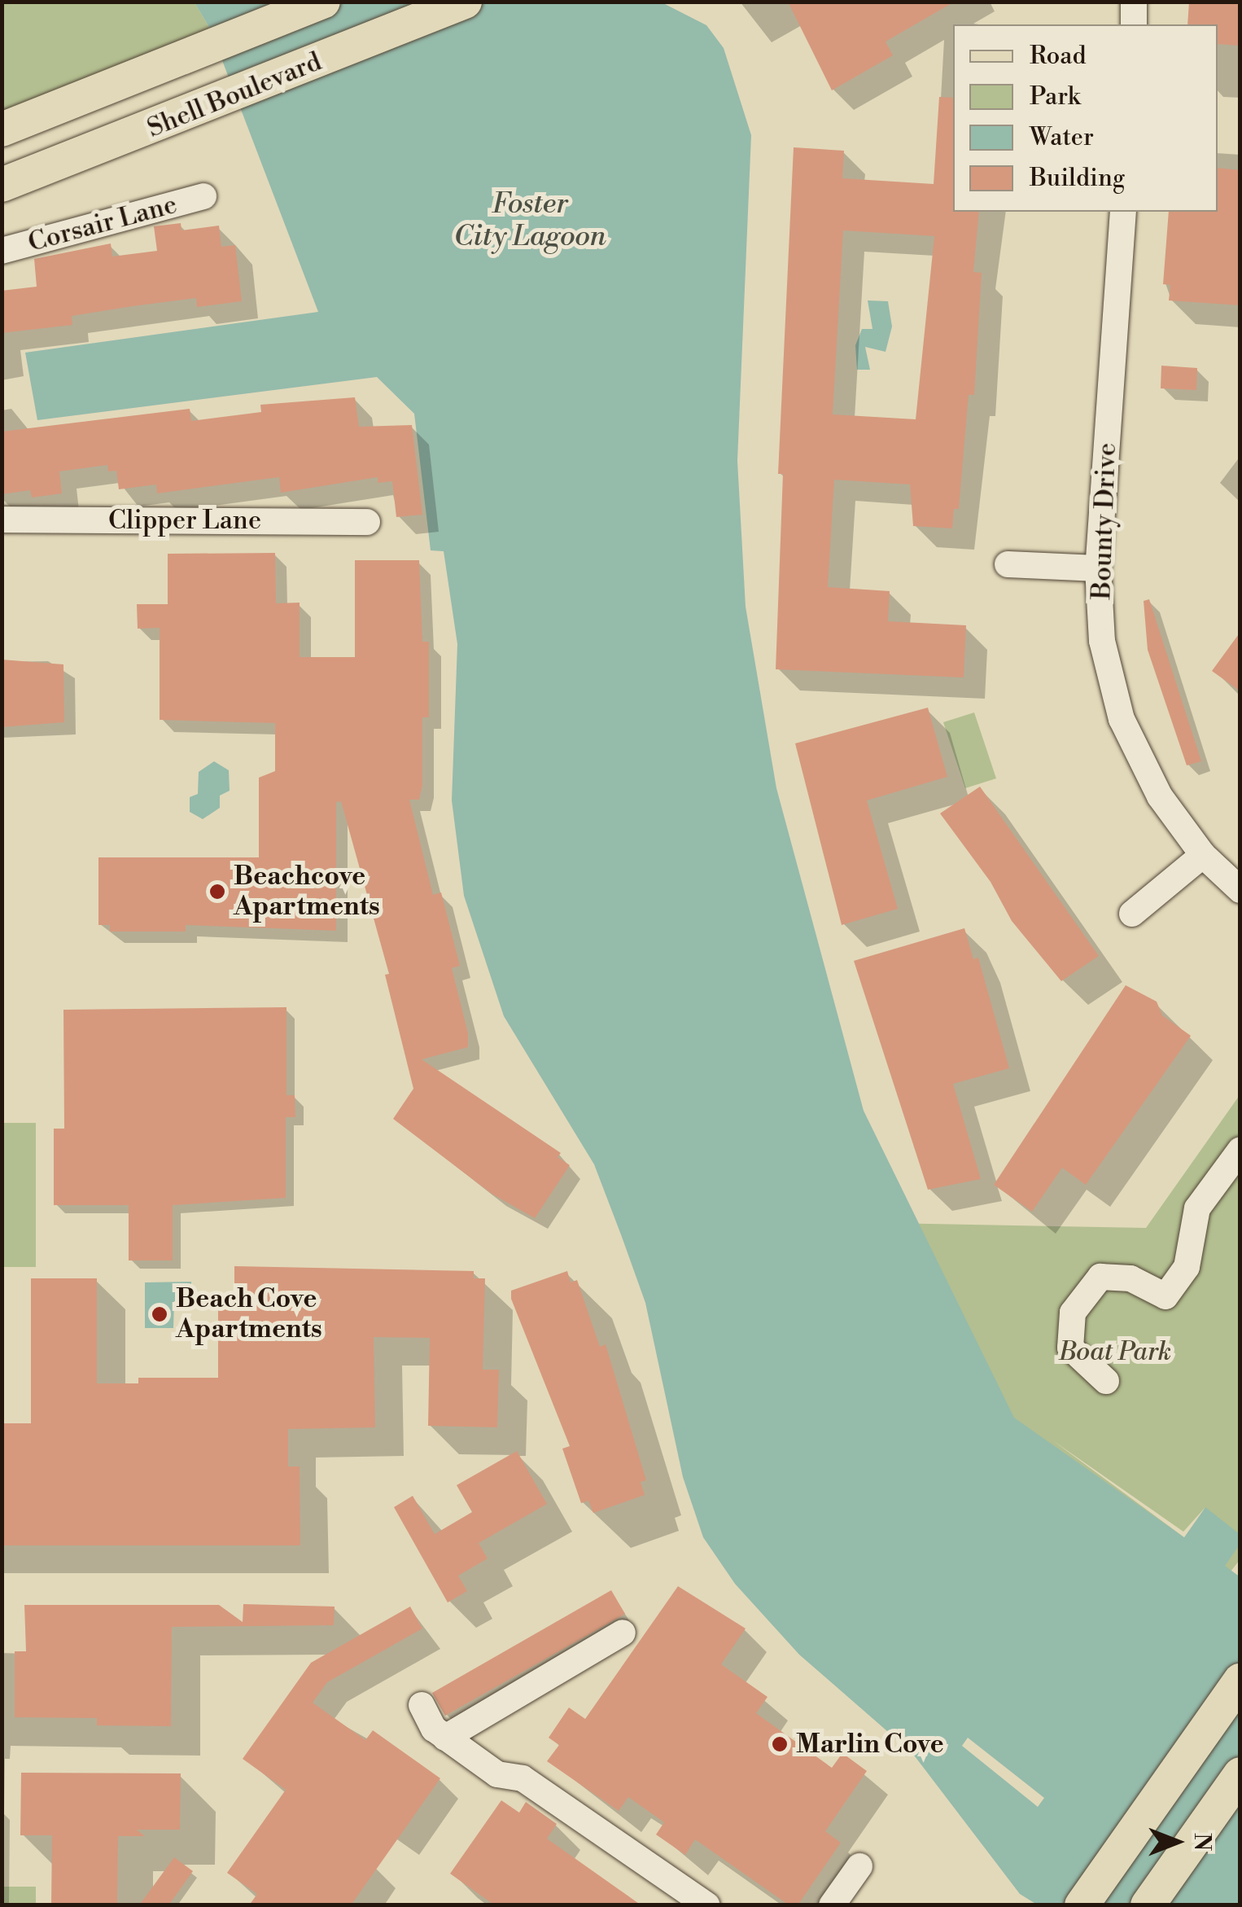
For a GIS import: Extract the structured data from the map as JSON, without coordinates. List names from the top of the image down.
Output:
{
  "streets": {
    "main road": ["Shell Boulevard"],
    "street": ["Corsair Lane", "Clipper Lane", "Bounty Drive"]
  },
  "water": ["Foster City Lagoon"],
  "parks": ["Boat Park"],
  "places": ["Beachcove Apartments", "Beach Cove Apartments", "Marlin Cove"],
  "legend": [
    "Road",
    "Park",
    "Water",
    "Building"
  ],
  "north": "right"
}
